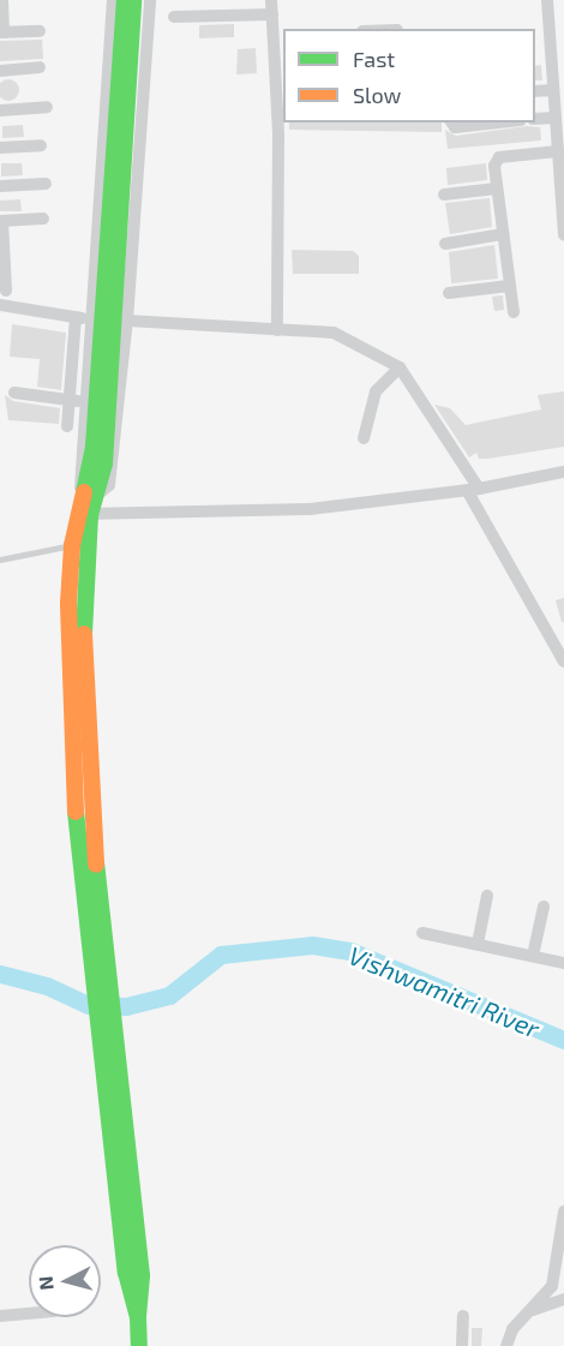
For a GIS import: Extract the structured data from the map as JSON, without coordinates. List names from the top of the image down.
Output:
{
  "water": ["Vishwamitri River"],
  "legend": ["Fast", "Slow"],
  "north": "left"
}
